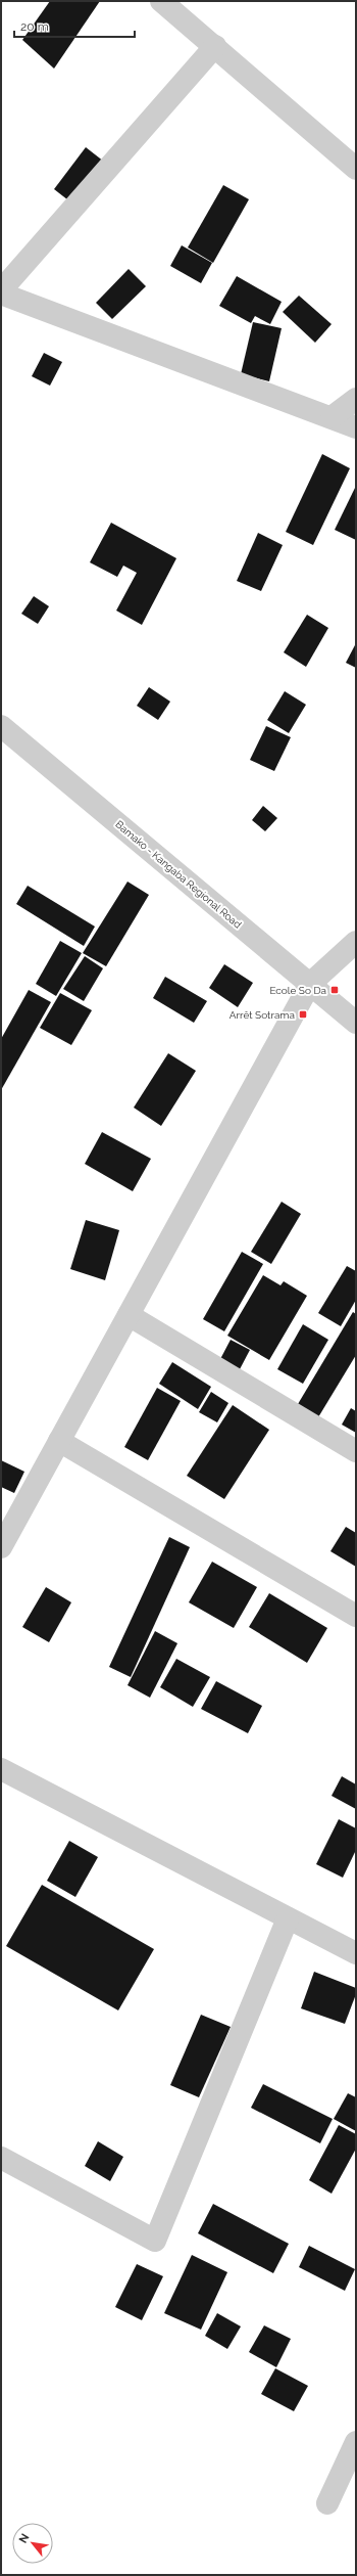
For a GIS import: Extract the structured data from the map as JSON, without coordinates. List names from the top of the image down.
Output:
{
  "streets": {
    "street": ["Bamako - Kangaba Regional Road"]
  },
  "places": {
    "transit": ["Ecole So Da", "Arrêt Sotrama"]
  },
  "scale_bar": "20 m",
  "north": "top left"
}
